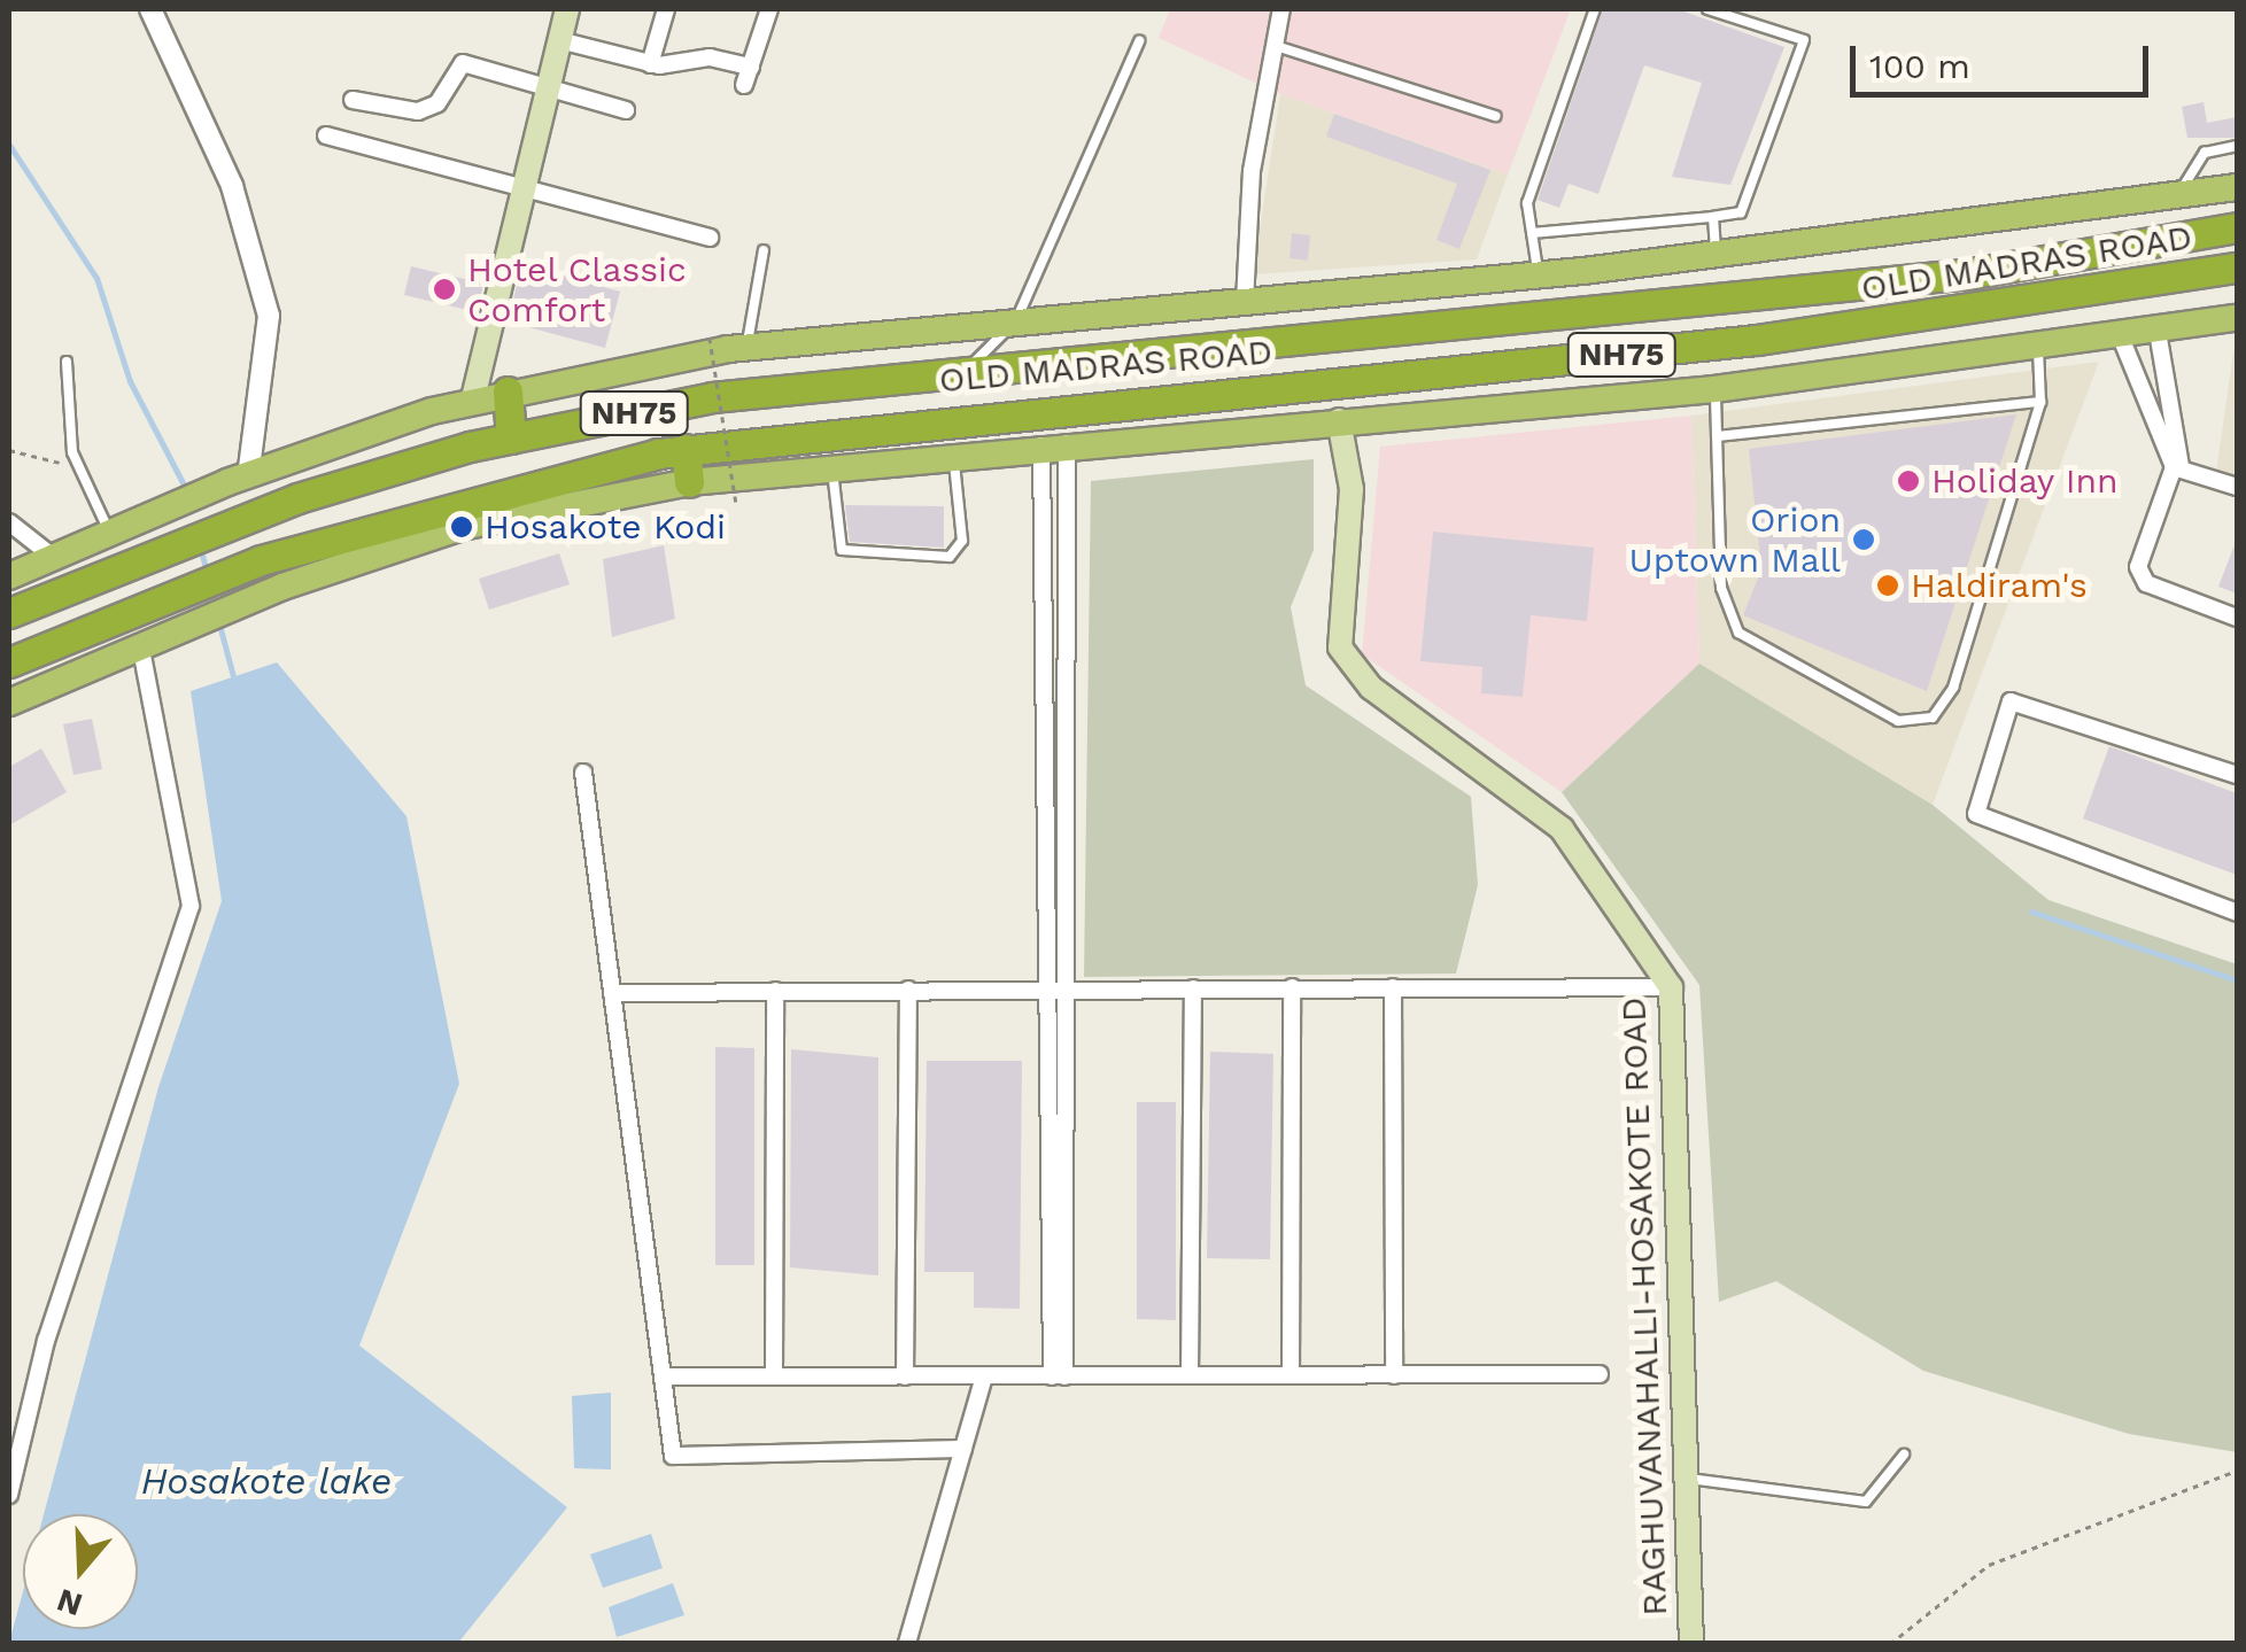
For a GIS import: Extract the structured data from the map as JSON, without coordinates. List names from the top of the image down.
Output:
{
  "streets": {
    "highway": ["OLD MADRAS ROAD", "NH75"],
    "main road": ["RAGHUVANAHALLI-HOSAKOTE ROAD"]
  },
  "water": ["Hosakote lake"],
  "places": [
    "Hotel Classic Comfort",
    "Holiday Inn",
    "Hosakote Kodi",
    "Orion Uptown Mall",
    "Haldiram's"
  ],
  "scale_bar": "100 m",
  "north": "bottom"
}
